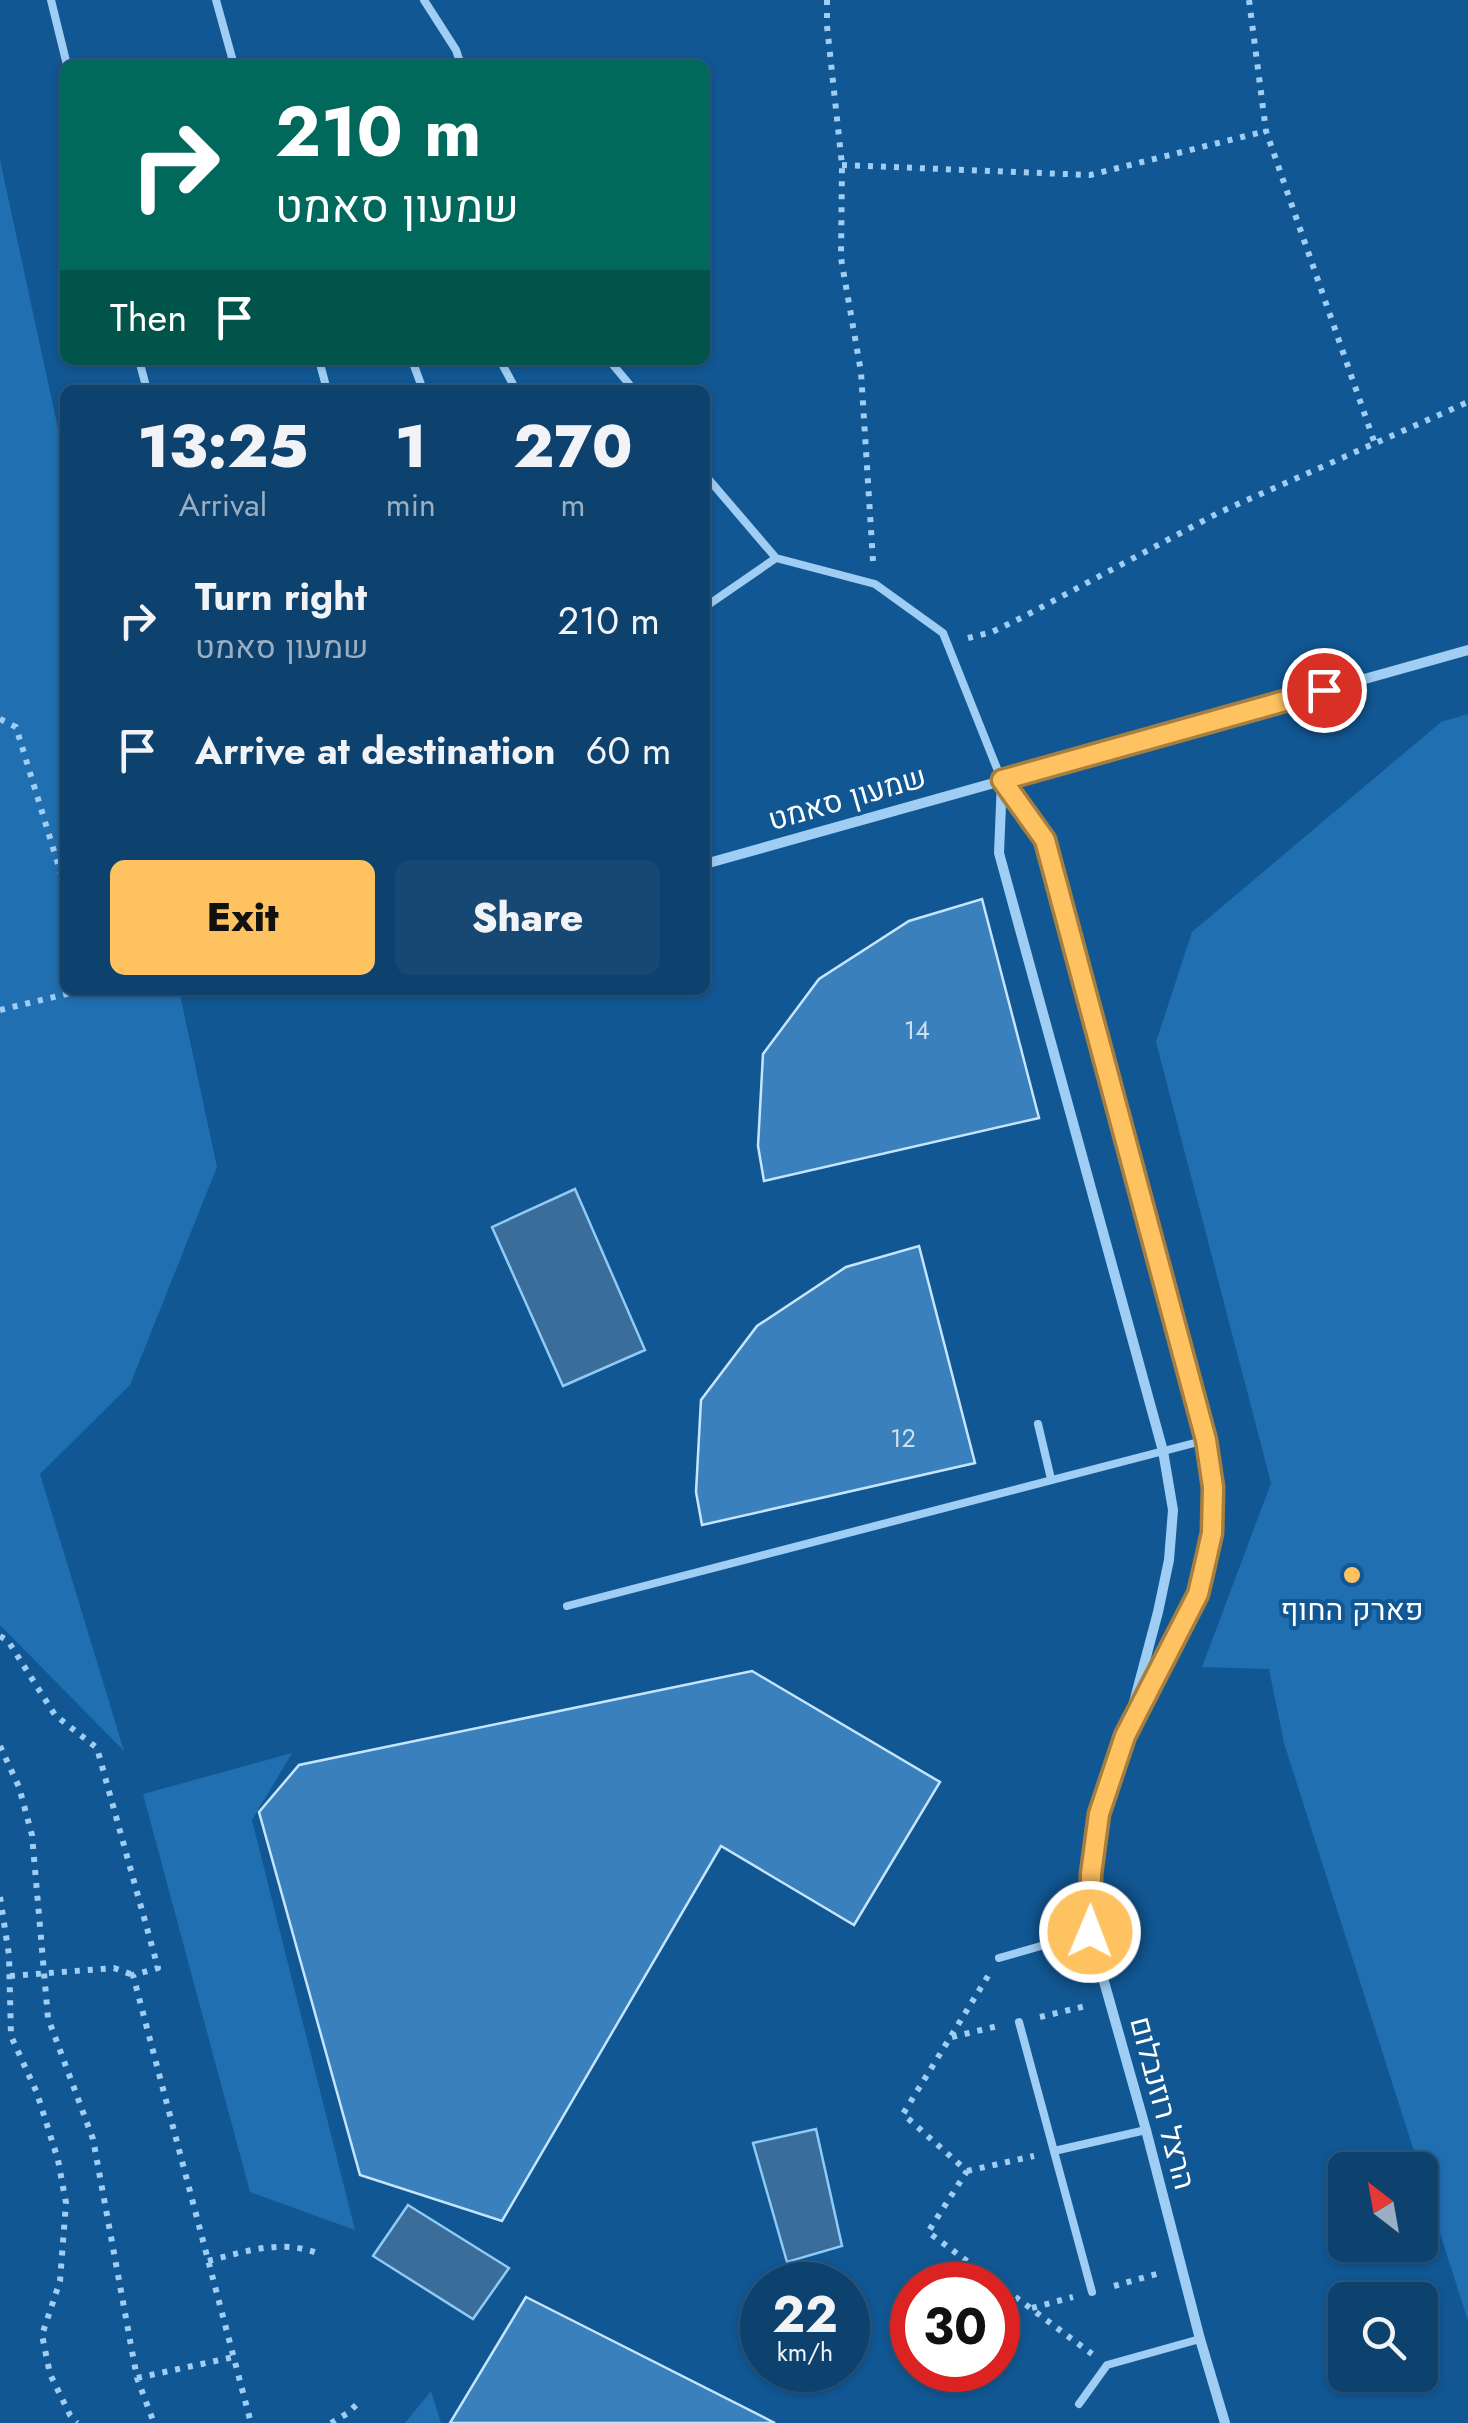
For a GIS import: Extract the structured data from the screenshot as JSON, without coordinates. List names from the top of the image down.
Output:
{
  "streets": {
    "street": ["שמעון סאמט", "הרצל רוזנבלום"]
  },
  "crossings": [
    ["שמעון סאמט", "הרצל רוזנבלום"]
  ],
  "places": ["פארק החוף"],
  "house_numbers": ["14", "12"],
  "north": "top left",
  "page": {
    "turn": ["210 m", "שמעון סאמט"],
    "then": "Then",
    "eta": [
      "13:25",
      "Arrival",
      "1",
      "min",
      "270",
      "m"
    ],
    "list": [
      {
        "name": "Turn right",
        "note": "שמעון סאמט",
        "value": "210 m"
      },
      {
        "name": "Arrive at destination",
        "value": "60 m"
      }
    ],
    "buttons": ["Exit", "Share"],
    "speed": "22 km/h",
    "limit": "30"
  }
}
